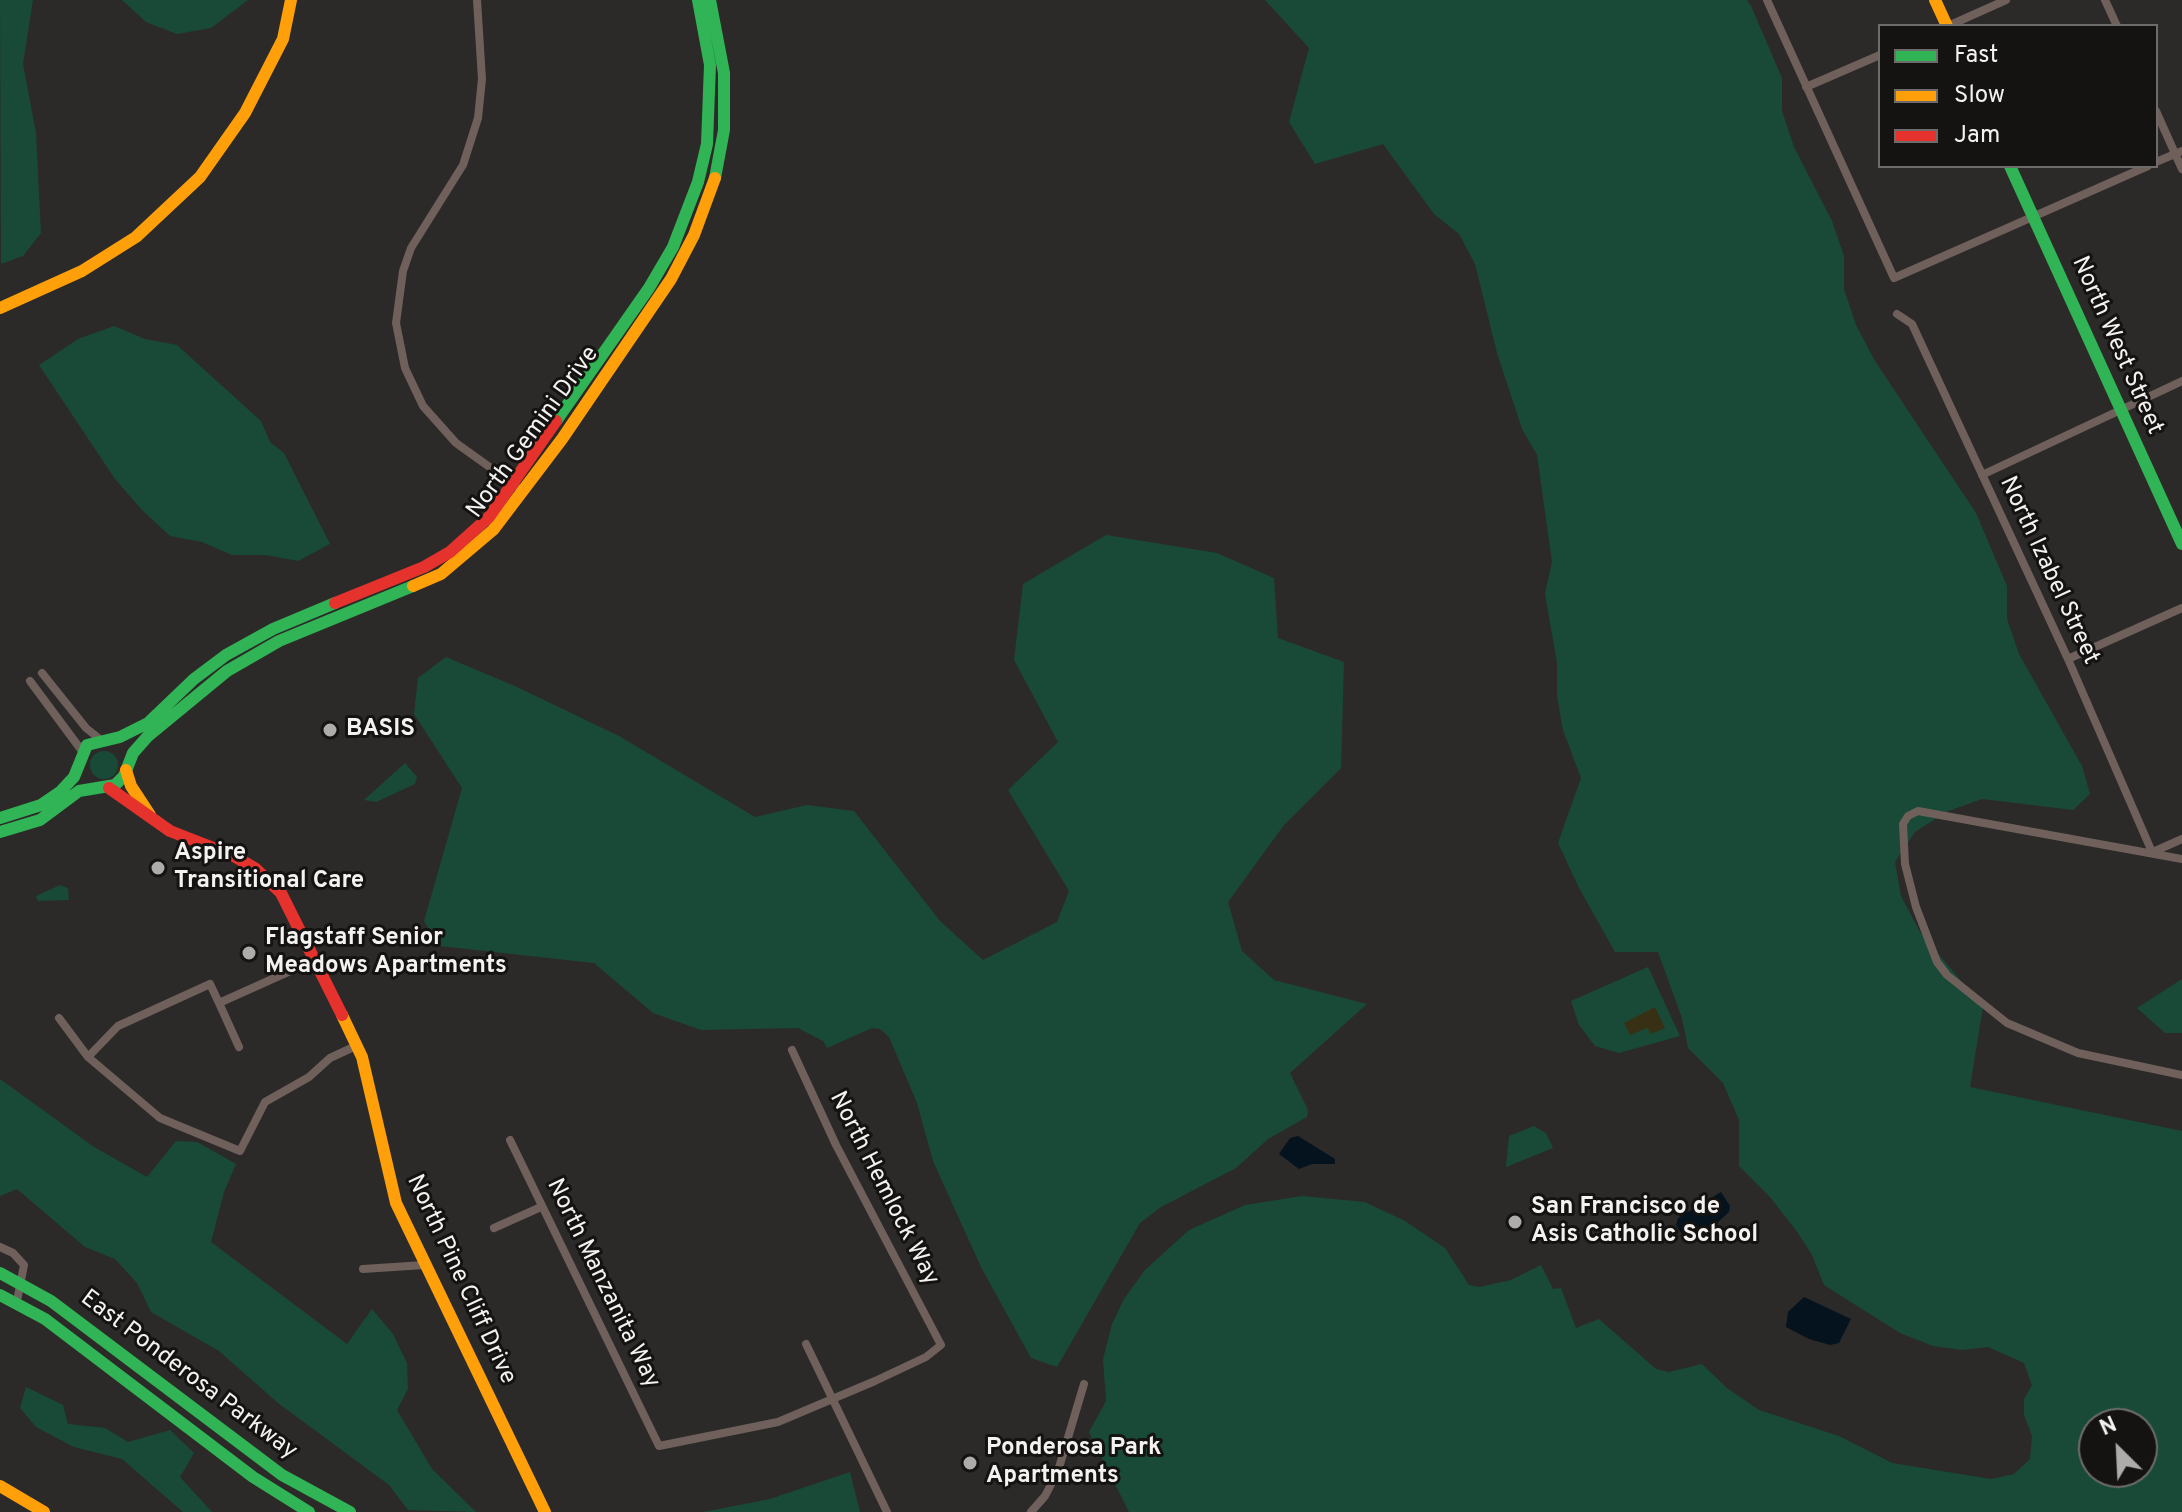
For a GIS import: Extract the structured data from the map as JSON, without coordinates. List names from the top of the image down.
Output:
{
  "streets": {
    "street": [
      "North West Street",
      "North Gemini Drive",
      "North Izabel Street",
      "North Hemlock Way",
      "North Pine Cliff Drive",
      "North Manzanita Way",
      "East Ponderosa Parkway"
    ]
  },
  "crossings": [
    ["North Gemini Drive", "North Pine Cliff Drive"],
    ["North Hemlock Way", "North Manzanita Way"]
  ],
  "places": [
    "BASIS",
    "Aspire Transitional Care",
    "Flagstaff Senior Meadows Apartments",
    "San Francisco de Asis Catholic School",
    "Ponderosa Park Apartments"
  ],
  "legend": ["Fast", "Slow", "Jam"],
  "north": "top left"
}
